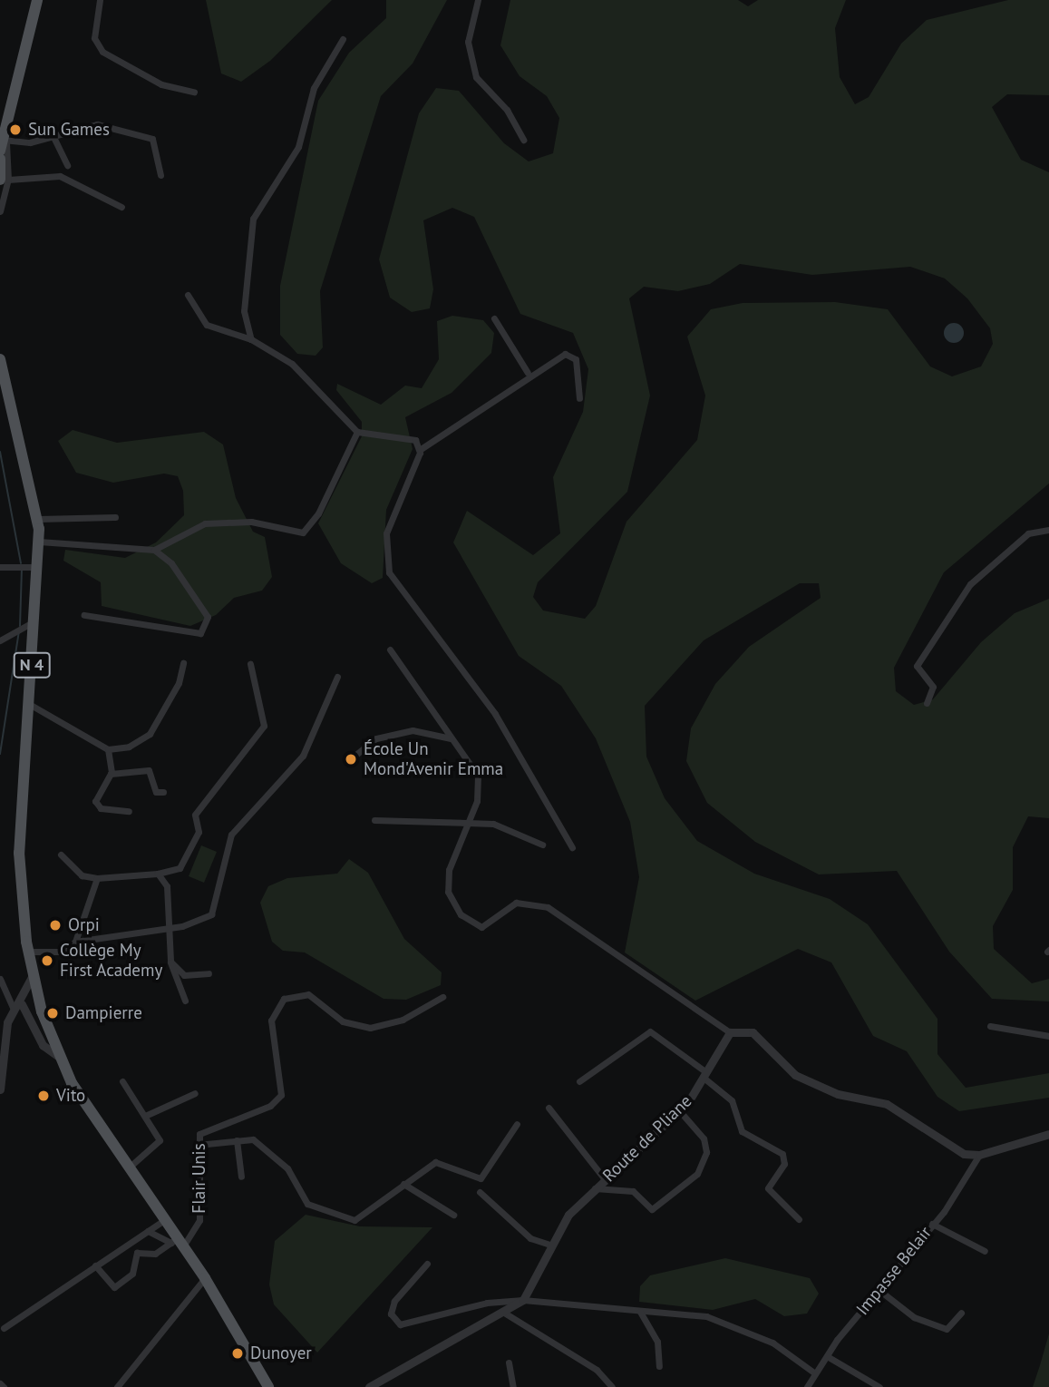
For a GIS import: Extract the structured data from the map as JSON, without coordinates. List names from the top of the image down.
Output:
{
  "streets": {
    "main road": ["N 4"],
    "street": ["Route de Pliane", "Flair Unis", "Impasse Belair"]
  },
  "crossings": [
    ["N 4", "Flair Unis"]
  ],
  "places": [
    "Sun Games",
    "École Un Mond'Avenir Emma",
    "Orpi",
    "Collège My First Academy",
    "Dampierre",
    "Vito",
    "Dunoyer"
  ]
}
